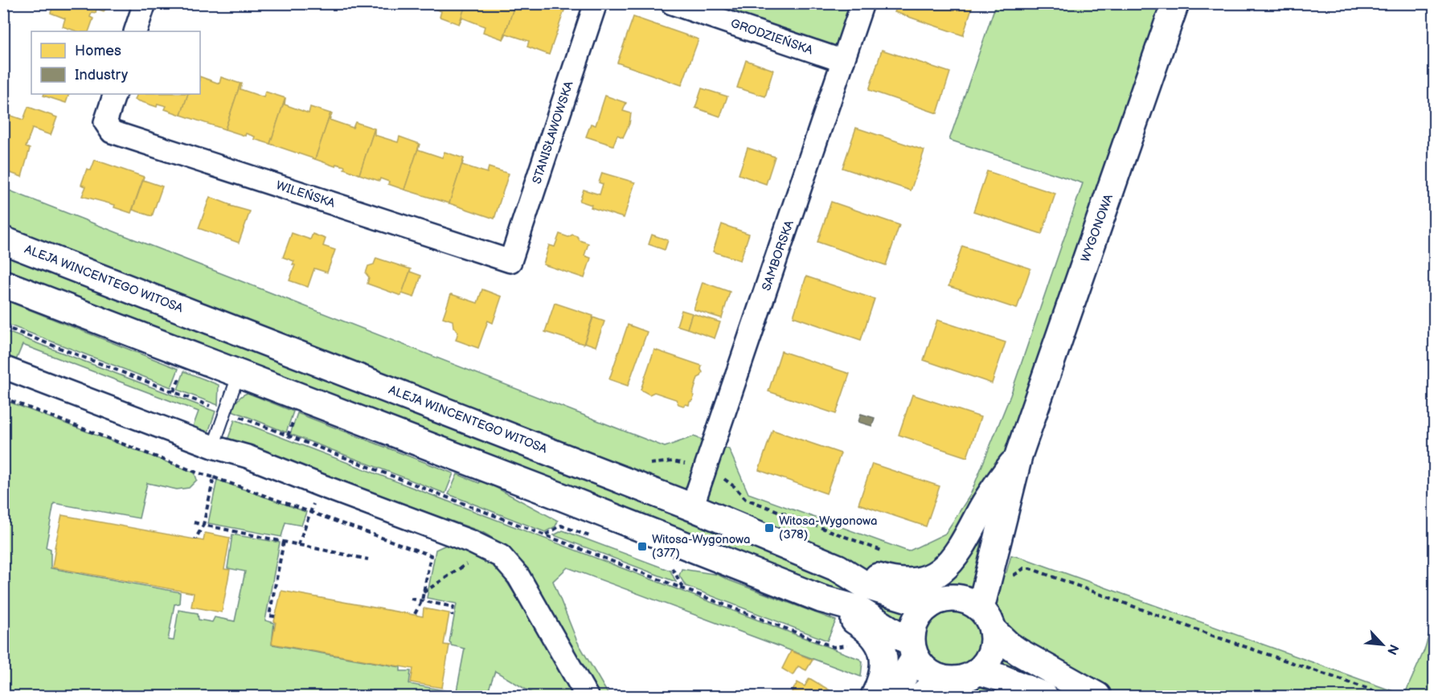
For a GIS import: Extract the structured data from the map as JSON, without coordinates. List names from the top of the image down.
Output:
{
  "streets": {
    "street": [
      "GRODZIEŃSKA",
      "STANISŁAWOWSKA",
      "WILEŃSKA",
      "WYGONOWA",
      "SAMBORSKA",
      "ALEJA WINCENTEGO WITOSA"
    ]
  },
  "crossings": [
    ["GRODZIEŃSKA", "SAMBORSKA"],
    ["STANISŁAWOWSKA", "WILEŃSKA"],
    ["WYGONOWA", "ALEJA WINCENTEGO WITOSA"],
    ["SAMBORSKA", "ALEJA WINCENTEGO WITOSA"]
  ],
  "places": {
    "transit": ["Witosa-Wygonowa (378)", "Witosa-Wygonowa (377)"]
  },
  "legend": ["Homes", "Industry"],
  "north": "bottom right"
}
